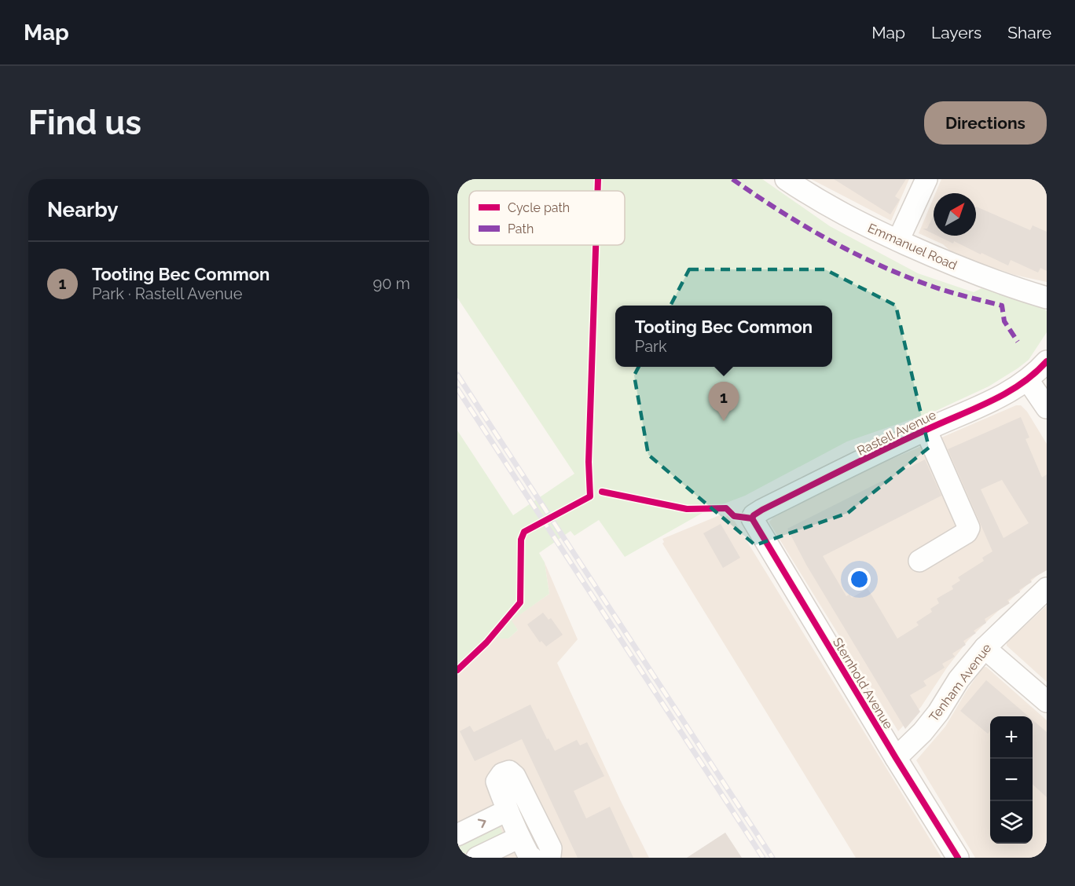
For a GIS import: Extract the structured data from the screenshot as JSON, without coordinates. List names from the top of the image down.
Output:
{
  "streets": {
    "street": [
      "Emmanuel Road",
      "Rastell Avenue",
      "Tenham Avenue",
      "Sternhold Avenue"
    ]
  },
  "crossings": [
    ["Rastell Avenue", "Sternhold Avenue"],
    ["Tenham Avenue", "Sternhold Avenue"]
  ],
  "legend": ["Cycle path", "Path"],
  "north": "top right",
  "page": {
    "header": "Map",
    "nav": ["Map", "Layers", "Share"],
    "buttons": "Directions",
    "title": "Find us",
    "heading": "Nearby",
    "list": [
      {
        "mark": "1",
        "name": "Tooting Bec Common",
        "note": "Park · Rastell Avenue",
        "value": "90 m"
      }
    ],
    "popup": ["Tooting Bec Common", "Park"],
    "pins": "1",
    "map_buttons": ["+", "−"]
  }
}
